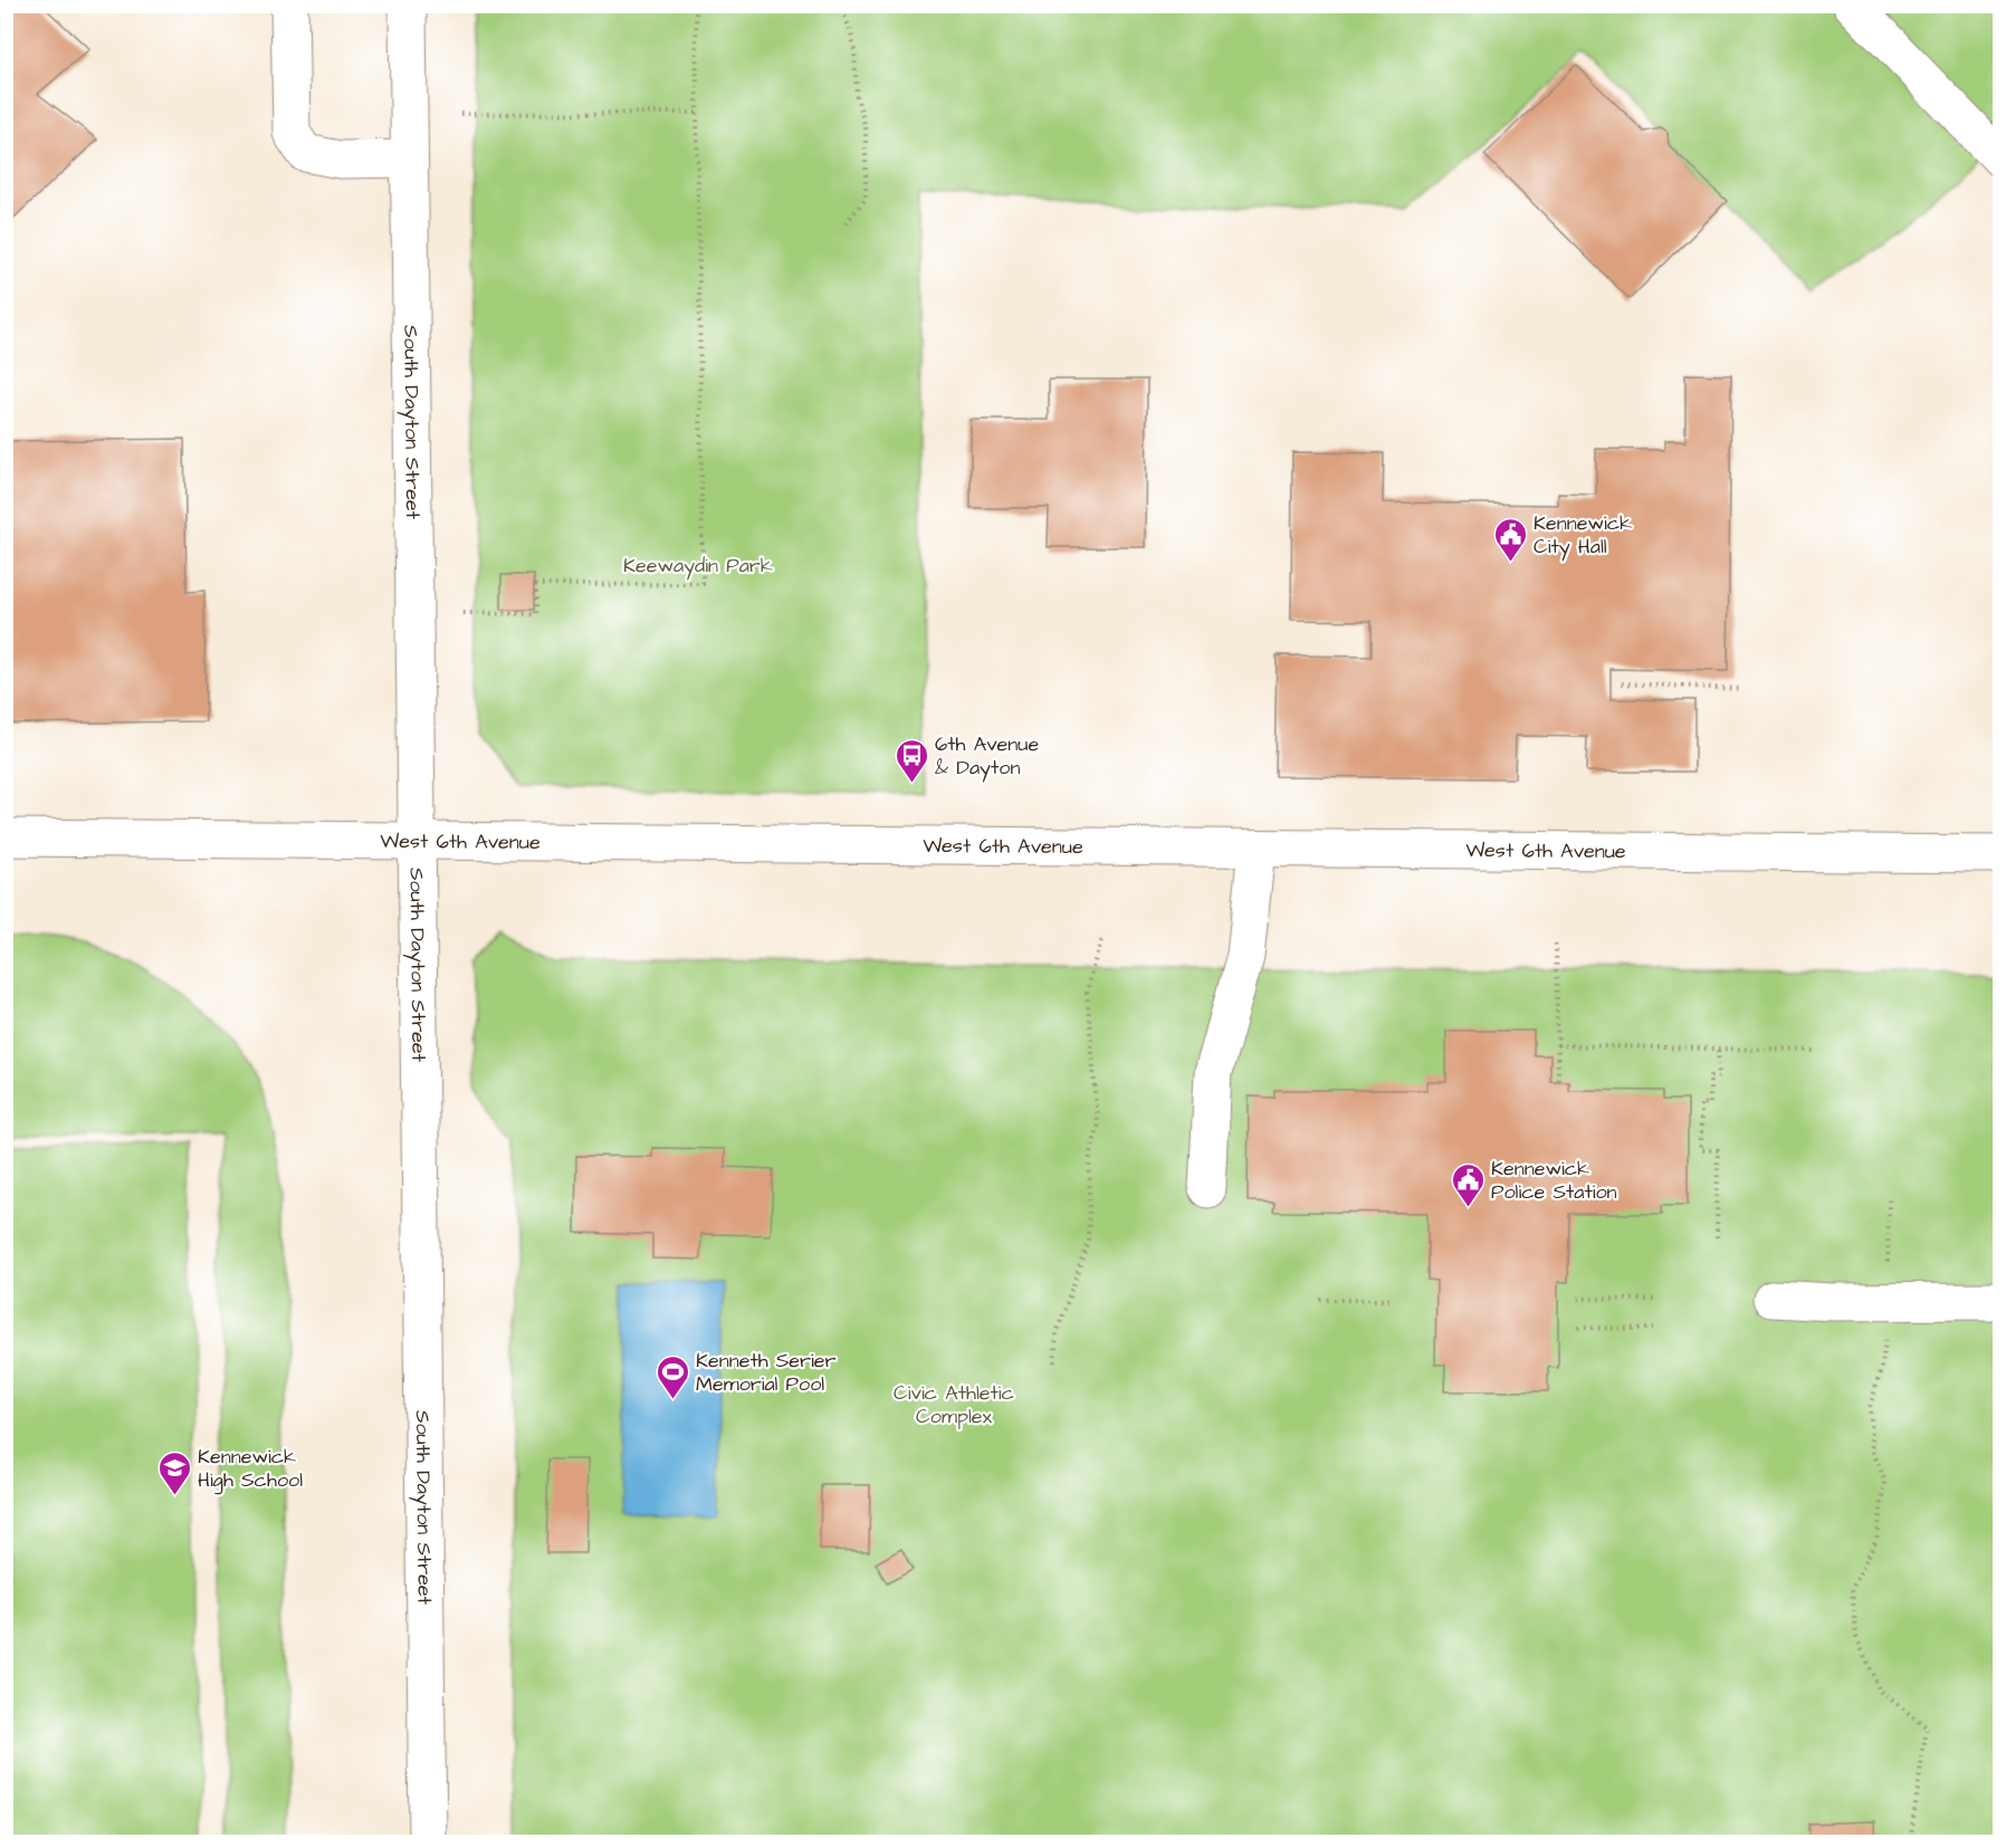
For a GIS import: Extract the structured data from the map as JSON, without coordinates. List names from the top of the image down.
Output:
{
  "streets": {
    "street": ["South Dayton Street", "West 6th Avenue"]
  },
  "crossings": [
    ["South Dayton Street", "West 6th Avenue"]
  ],
  "parks": ["Keewaydin Park", "Civic Athletic Complex"],
  "places": {
    "public building": ["Kennewick City Hall", "Kennewick Police Station"],
    "bus stop": ["6th Avenue & Dayton"],
    "sports": ["Kenneth Serier Memorial Pool"],
    "school or university": ["Kennewick High School"]
  }
}
